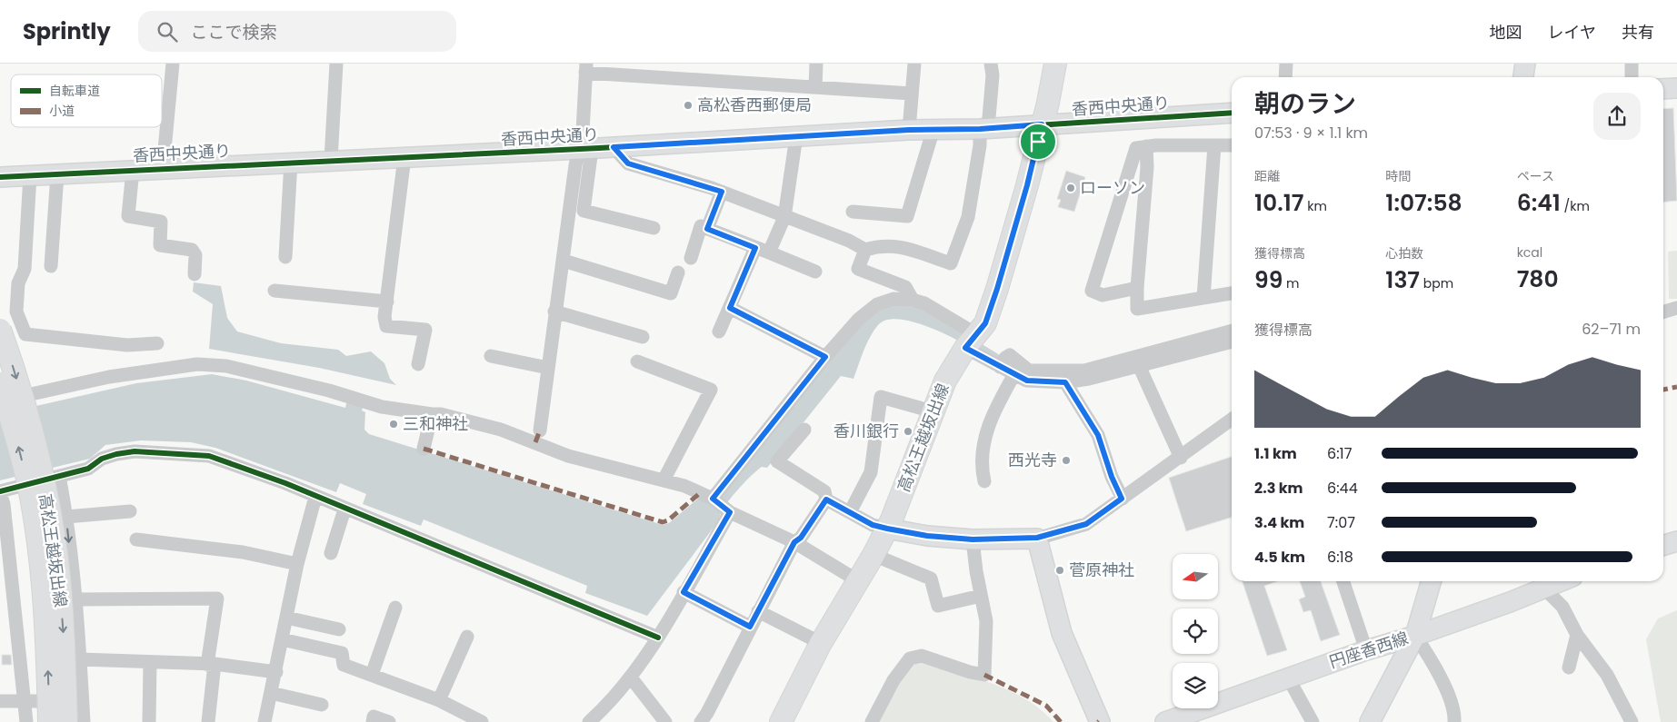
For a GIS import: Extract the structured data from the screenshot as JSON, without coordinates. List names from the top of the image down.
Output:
{
  "streets": {
    "main road": ["高松王越坂出線"],
    "street": ["香西中央通り", "円座香西線"]
  },
  "crossings": [
    ["香西中央通り", "高松王越坂出線"]
  ],
  "places": [
    "高松香西郵便局",
    "ローソン",
    "三和神社",
    "香川銀行",
    "西光寺",
    "菅原神社"
  ],
  "legend": ["自転車道", "小道"],
  "north": "left",
  "page": {
    "header": "Sprintly",
    "search": "ここで検索",
    "nav": ["地図", "レイヤ", "共有"],
    "heading": ["朝のラン", "07:53 · 9 × 1.1 km"],
    "stats": [
      ["距離", "10.17 km"],
      ["時間", "1:07:58"],
      ["ペース", "6:41 /km"],
      ["獲得標高", "99 m"],
      ["心拍数", "137 bpm"],
      ["kcal", "780"]
    ],
    "chart": ["獲得標高", "62–71 m"],
    "list": [
      {
        "name": "1.1 km",
        "note": "6:17"
      },
      {
        "name": "2.3 km",
        "note": "6:44"
      },
      {
        "name": "3.4 km",
        "note": "7:07"
      },
      {
        "name": "4.5 km",
        "note": "6:18"
      }
    ]
  }
}
